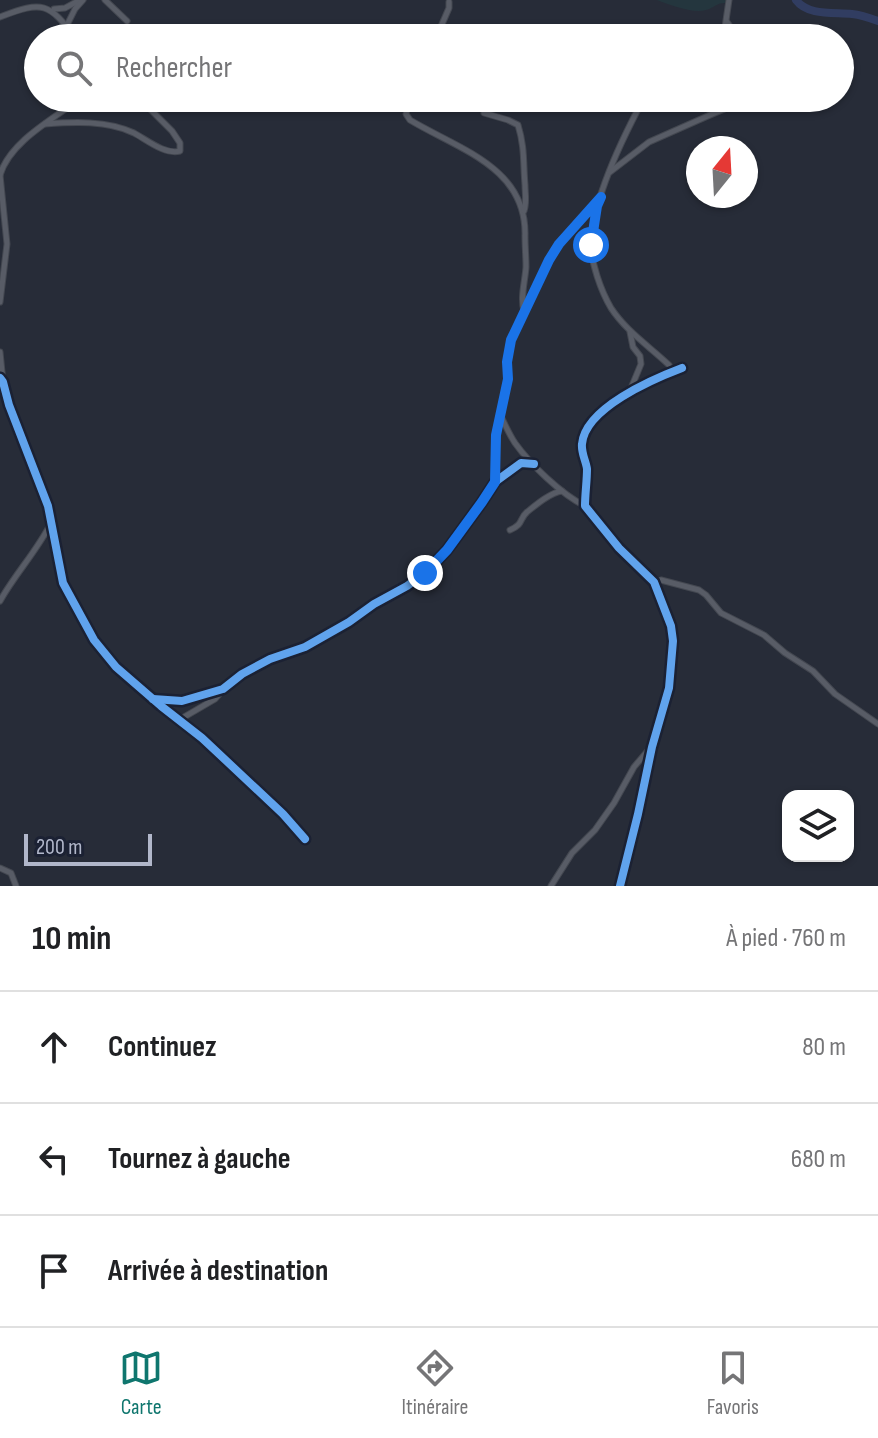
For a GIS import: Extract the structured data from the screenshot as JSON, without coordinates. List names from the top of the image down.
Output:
{
  "scale_bar": "200 m",
  "north": "top",
  "page": {
    "search": "Rechercher",
    "scale": "200 m",
    "heading": ["10 min", "À pied · 760 m"],
    "list": [
      ["Continuez", "80 m"],
      ["Tournez à gauche", "680 m"],
      "Arrivée à destination"
    ],
    "nav": ["Carte", "Itinéraire", "Favoris"]
  }
}
